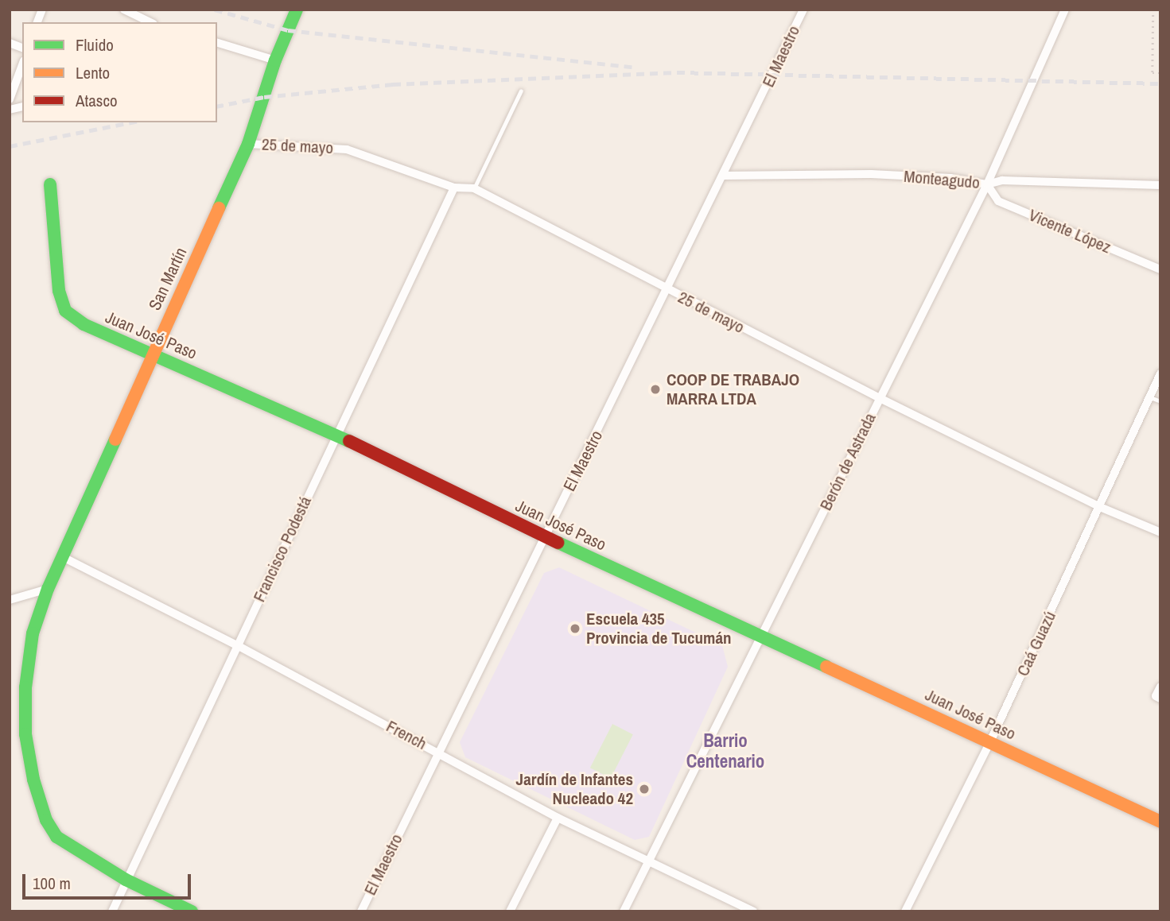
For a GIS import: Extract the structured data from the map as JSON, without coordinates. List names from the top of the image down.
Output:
{
  "streets": {
    "street": [
      "El Maestro",
      "25 de mayo",
      "Monteagudo",
      "Vicente López",
      "San Martín",
      "Juan José Paso",
      "Berón de Astrada",
      "Francisco Podestá",
      "Caá Guazú",
      "French"
    ]
  },
  "crossings": [
    ["El Maestro", "25 de mayo"],
    ["El Maestro", "Monteagudo"],
    ["El Maestro", "Juan José Paso"],
    ["El Maestro", "French"],
    ["25 de mayo", "San Martín"],
    ["25 de mayo", "Berón de Astrada"],
    ["25 de mayo", "Francisco Podestá"],
    ["25 de mayo", "Caá Guazú"],
    ["Monteagudo", "Vicente López"],
    ["Monteagudo", "Berón de Astrada"],
    ["Vicente López", "Berón de Astrada"],
    ["San Martín", "Juan José Paso"],
    ["San Martín", "Francisco Podestá"],
    ["San Martín", "French"],
    ["Juan José Paso", "Berón de Astrada"],
    ["Juan José Paso", "Francisco Podestá"],
    ["Juan José Paso", "Caá Guazú"],
    ["Berón de Astrada", "French"],
    ["Francisco Podestá", "French"]
  ],
  "districts": ["Barrio Centenario"],
  "places": ["COOP DE TRABAJO MARRA LTDA", "Escuela 435 Provincia de Tucumán", "Jardín de Infantes Nucleado 42"],
  "legend": ["Fluido", "Lento", "Atasco"],
  "scale_bar": "100 m"
}
